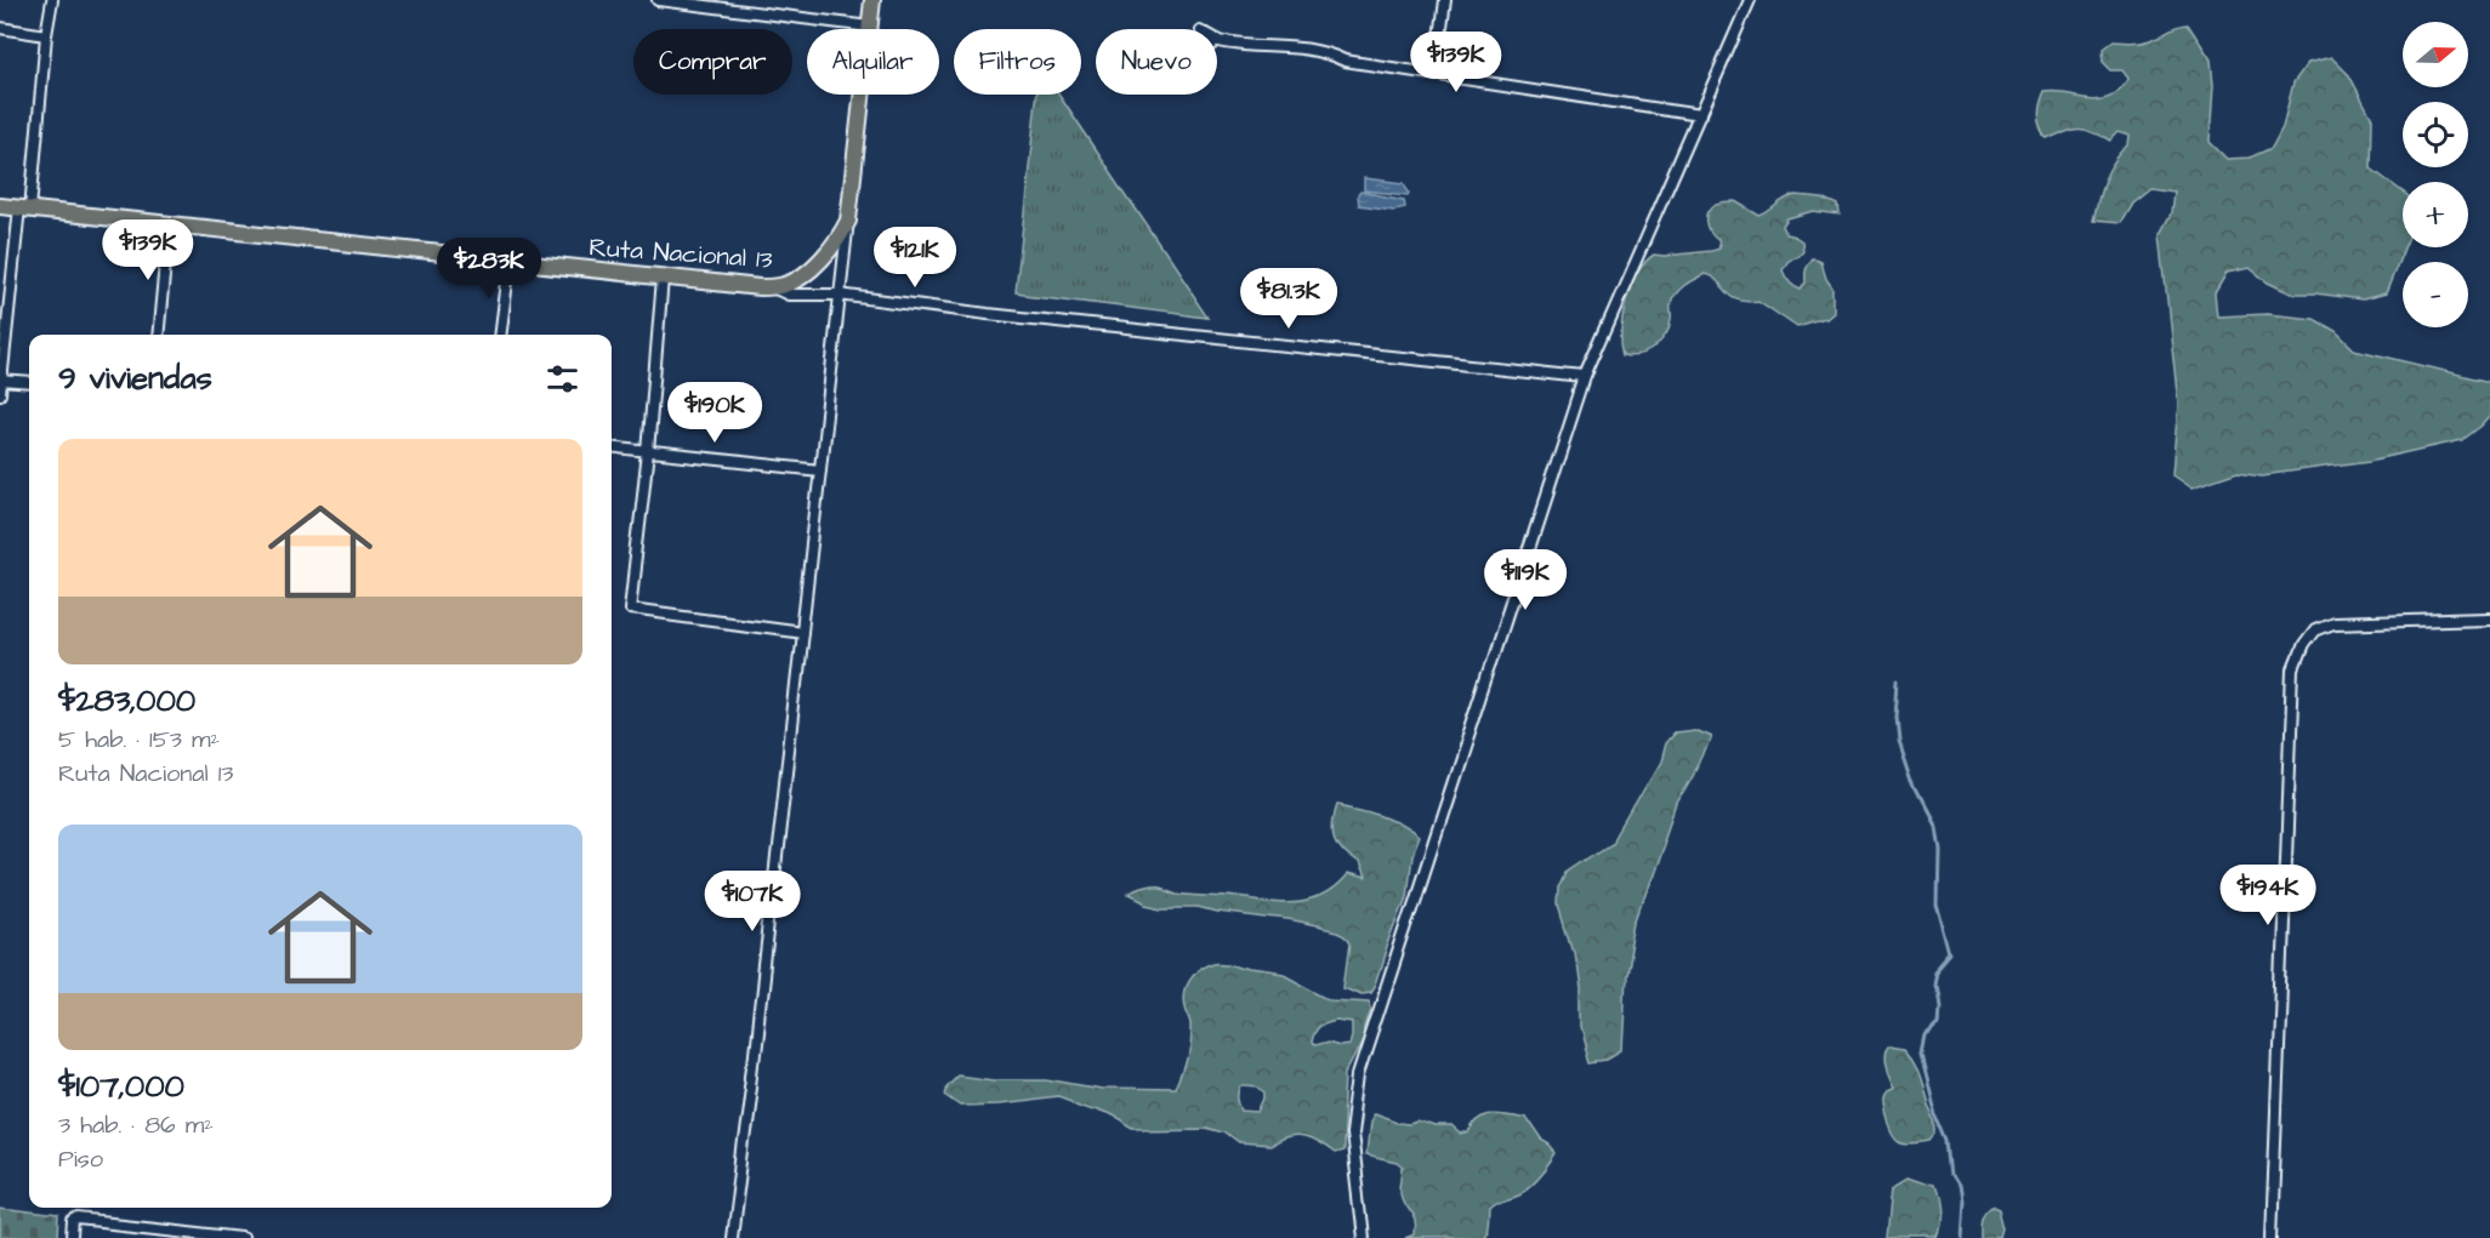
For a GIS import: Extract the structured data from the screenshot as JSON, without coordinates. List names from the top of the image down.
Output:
{
  "streets": {
    "highway": ["Ruta Nacional 13"]
  },
  "north": "right",
  "page": {
    "map_buttons": ["+", "−"],
    "chip": [
      "Comprar",
      "Alquilar",
      "Filtros",
      "Nuevo"
    ],
    "price": [
      "$139K",
      "$139K",
      "$121K",
      "$283K",
      "$81.3K",
      "$190K",
      "$119K",
      "$194K",
      "$107K"
    ],
    "heading": "9 viviendas",
    "list": [
      {
        "name": "$283,000",
        "note": "5 hab. · 153 m² · Ruta Nacional 13"
      },
      {
        "name": "$107,000",
        "note": "3 hab. · 86 m² · Piso"
      }
    ]
  }
}
